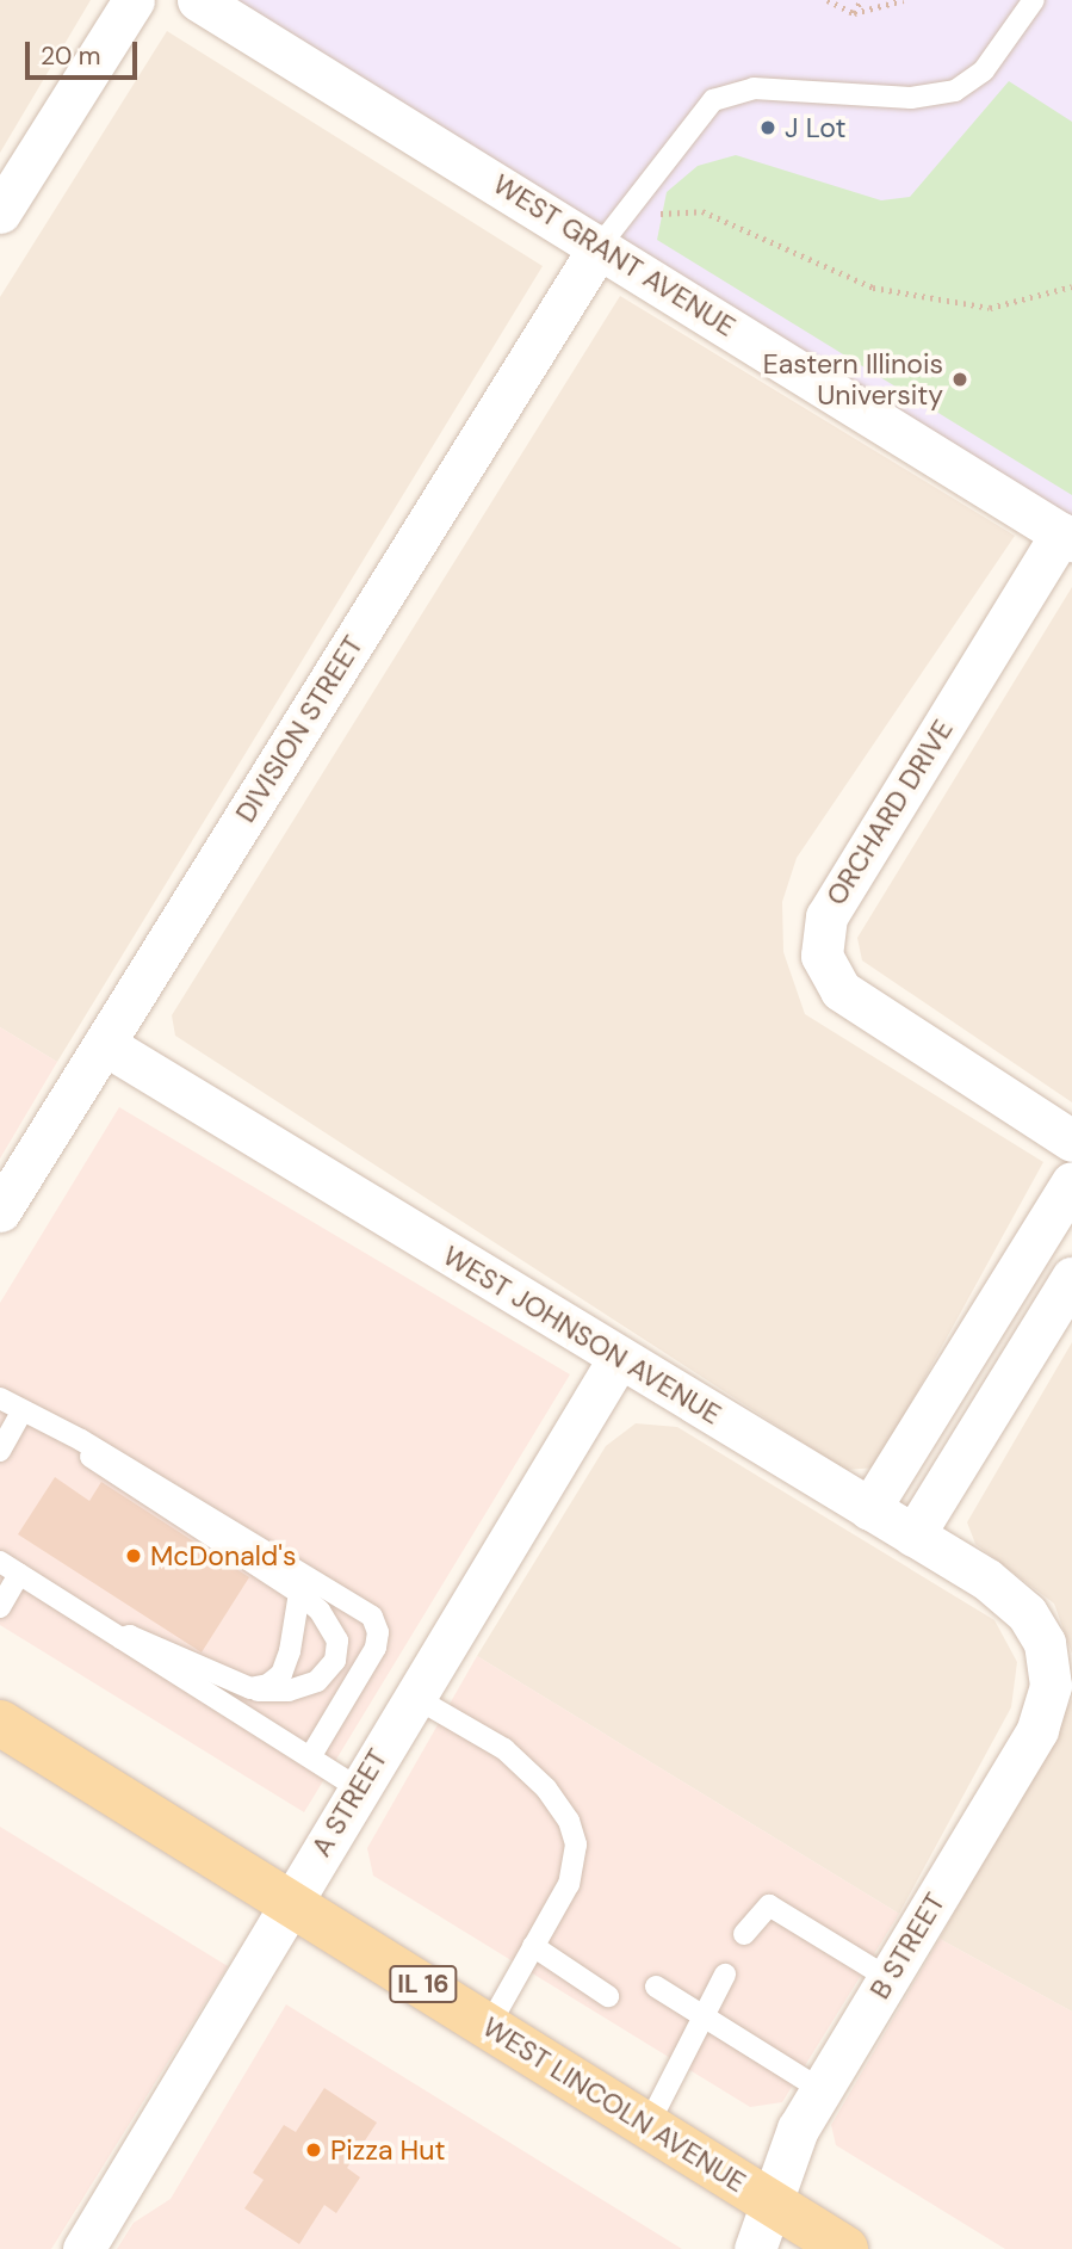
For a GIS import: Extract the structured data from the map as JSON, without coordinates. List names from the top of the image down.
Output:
{
  "streets": {
    "main road": ["IL 16", "WEST LINCOLN AVENUE"],
    "street": [
      "WEST GRANT AVENUE",
      "DIVISION STREET",
      "ORCHARD DRIVE",
      "WEST JOHNSON AVENUE",
      "A STREET",
      "B STREET"
    ]
  },
  "crossings": [
    ["WEST GRANT AVENUE", "DIVISION STREET"],
    ["WEST GRANT AVENUE", "ORCHARD DRIVE"],
    ["DIVISION STREET", "WEST JOHNSON AVENUE"],
    ["WEST JOHNSON AVENUE", "A STREET"],
    ["WEST JOHNSON AVENUE", "B STREET"],
    ["A STREET", "WEST LINCOLN AVENUE"],
    ["B STREET", "WEST LINCOLN AVENUE"]
  ],
  "places": [
    "J Lot",
    "Eastern Illinois University",
    "McDonald's",
    "Pizza Hut"
  ],
  "scale_bar": "20 m"
}
